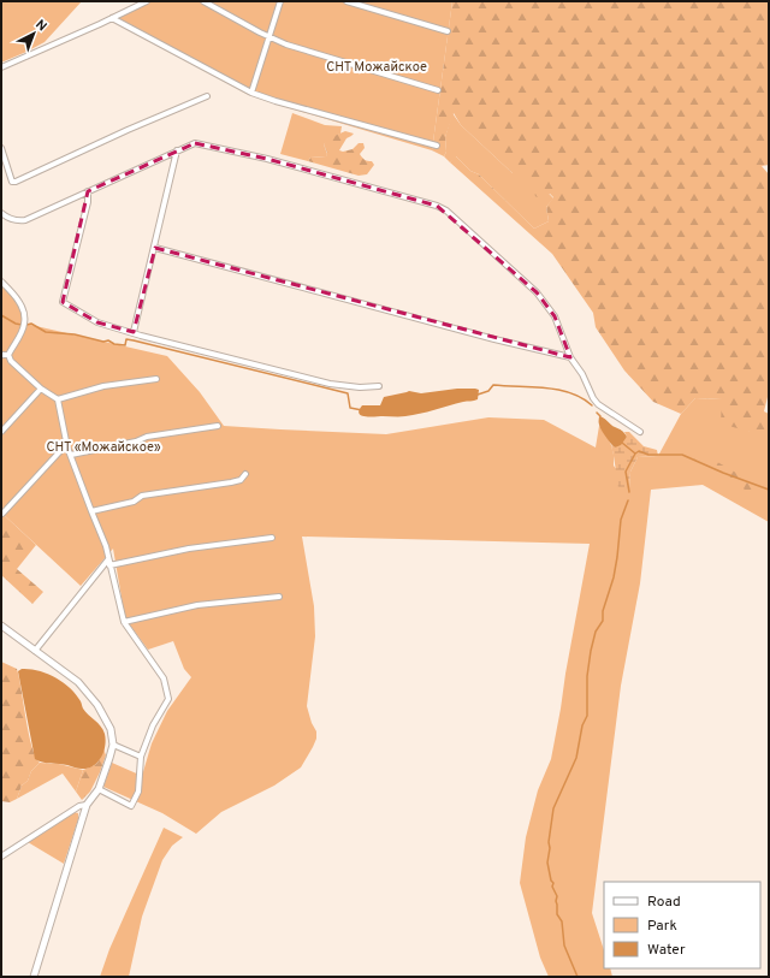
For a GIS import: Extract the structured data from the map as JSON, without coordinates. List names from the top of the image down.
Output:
{
  "parks": ["СНТ Можайское", "СНТ «Можайское»"],
  "legend": ["Road", "Park", "Water"],
  "north": "top right"
}
